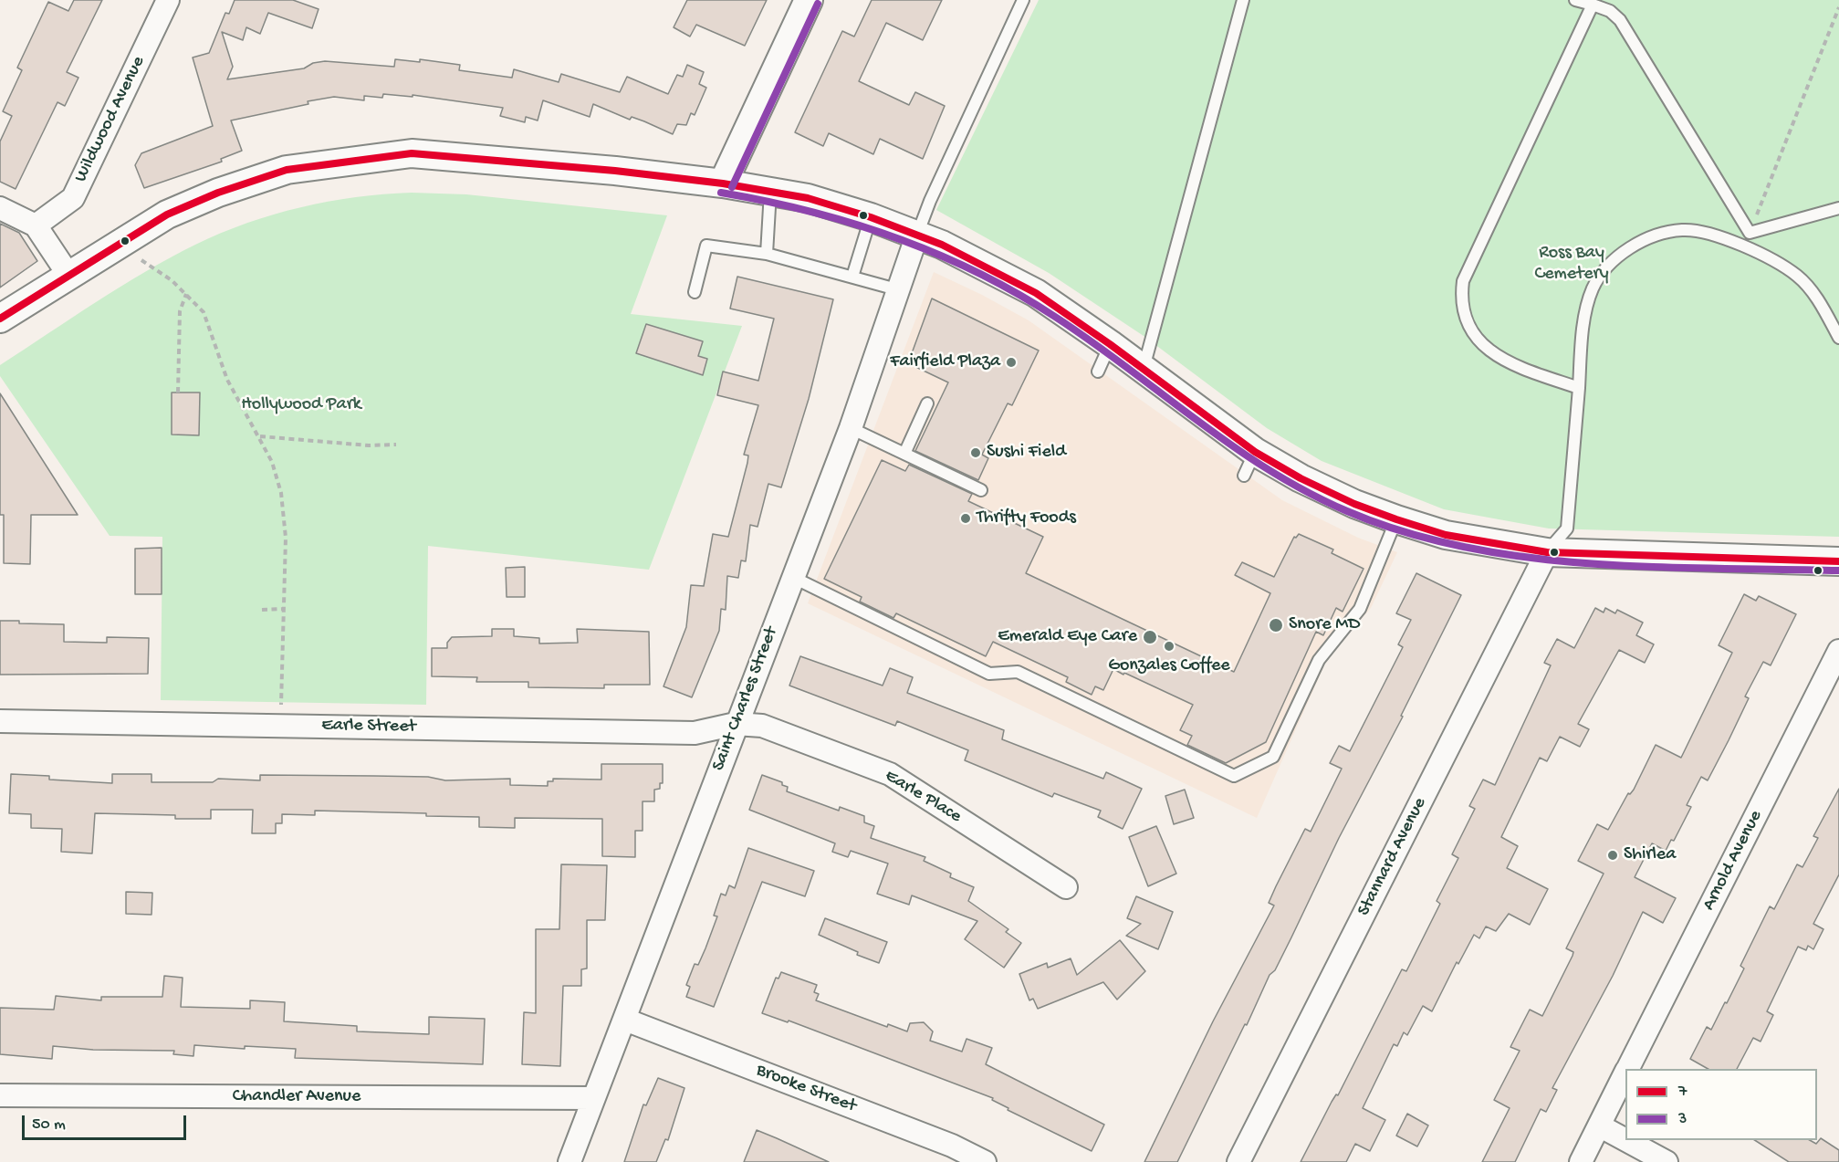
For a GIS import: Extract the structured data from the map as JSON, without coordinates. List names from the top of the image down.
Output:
{
  "streets": {
    "street": [
      "Wildwood Avenue",
      "Saint Charles Street",
      "Earle Street",
      "Earle Place",
      "Stannard Avenue",
      "Arnold Avenue",
      "Brooke Street",
      "Chandler Avenue"
    ]
  },
  "crossings": [
    ["Saint Charles Street", "Earle Street"],
    ["Saint Charles Street", "Earle Place"],
    ["Saint Charles Street", "Brooke Street"],
    ["Saint Charles Street", "Chandler Avenue"],
    ["Earle Street", "Earle Place"]
  ],
  "parks": ["Ross Bay Cemetery", "Hollywood Park"],
  "places": [
    "Fairfield Plaza",
    "Sushi Field",
    "Thrifty Foods",
    "Snore MD",
    "Emerald Eye Care",
    "Gonzales Coffee",
    "Shirlea"
  ],
  "lines": ["transit line 3", "transit line 7"],
  "legend": ["7", "3"],
  "scale_bar": "50 m"
}
